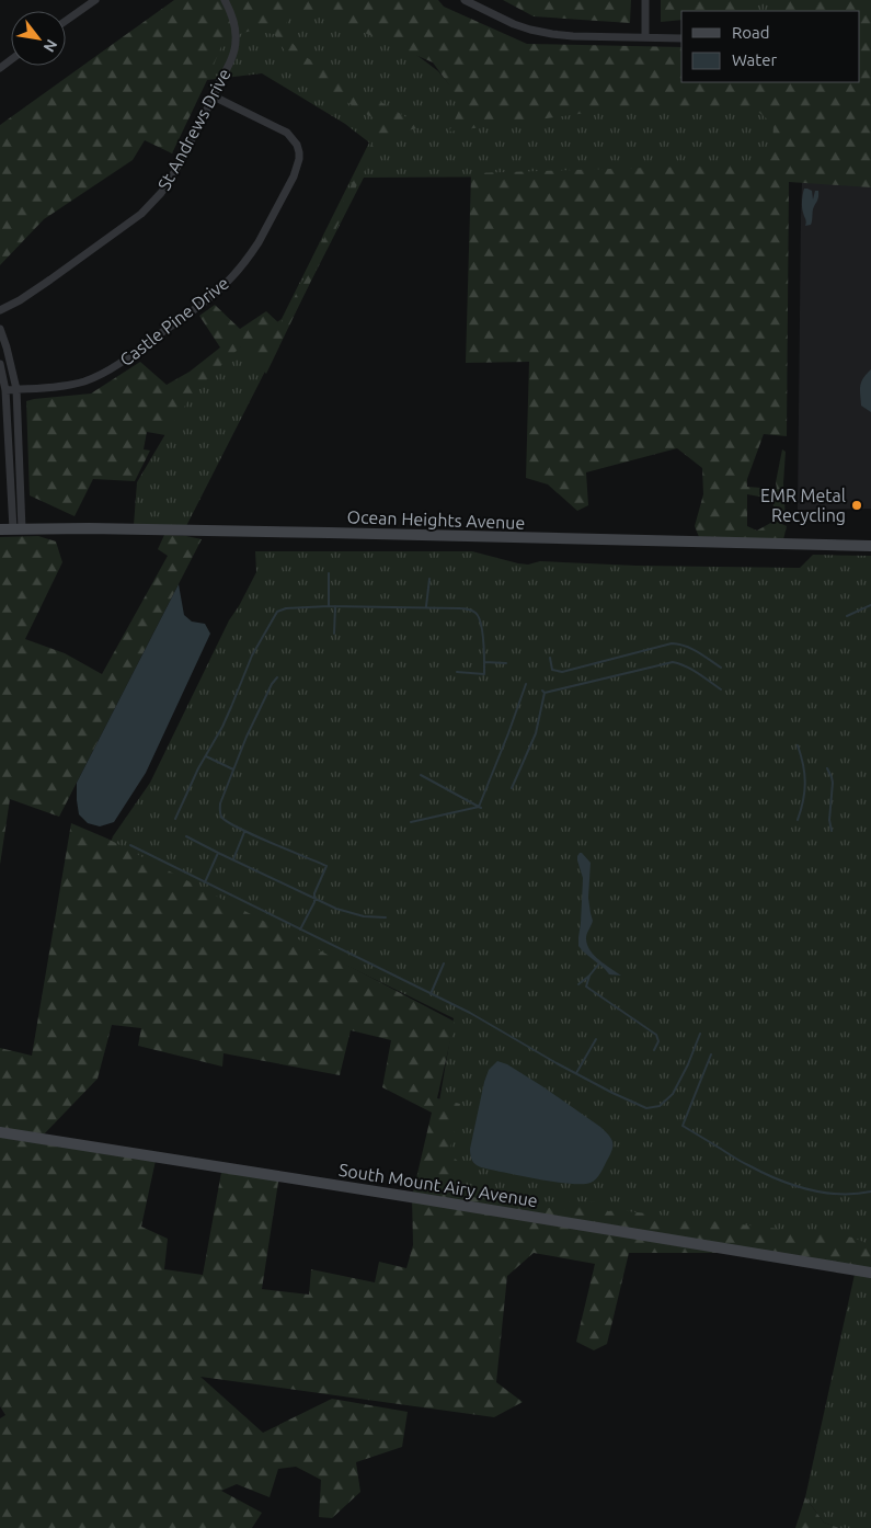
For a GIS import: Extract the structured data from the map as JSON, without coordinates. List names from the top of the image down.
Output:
{
  "streets": {
    "street": [
      "St Andrews Drive",
      "Castle Pine Drive",
      "Ocean Heights Avenue",
      "South Mount Airy Avenue"
    ]
  },
  "crossings": [
    ["St Andrews Drive", "Castle Pine Drive"]
  ],
  "places": ["EMR Metal Recycling"],
  "legend": ["Road", "Water"],
  "north": "bottom right"
}
